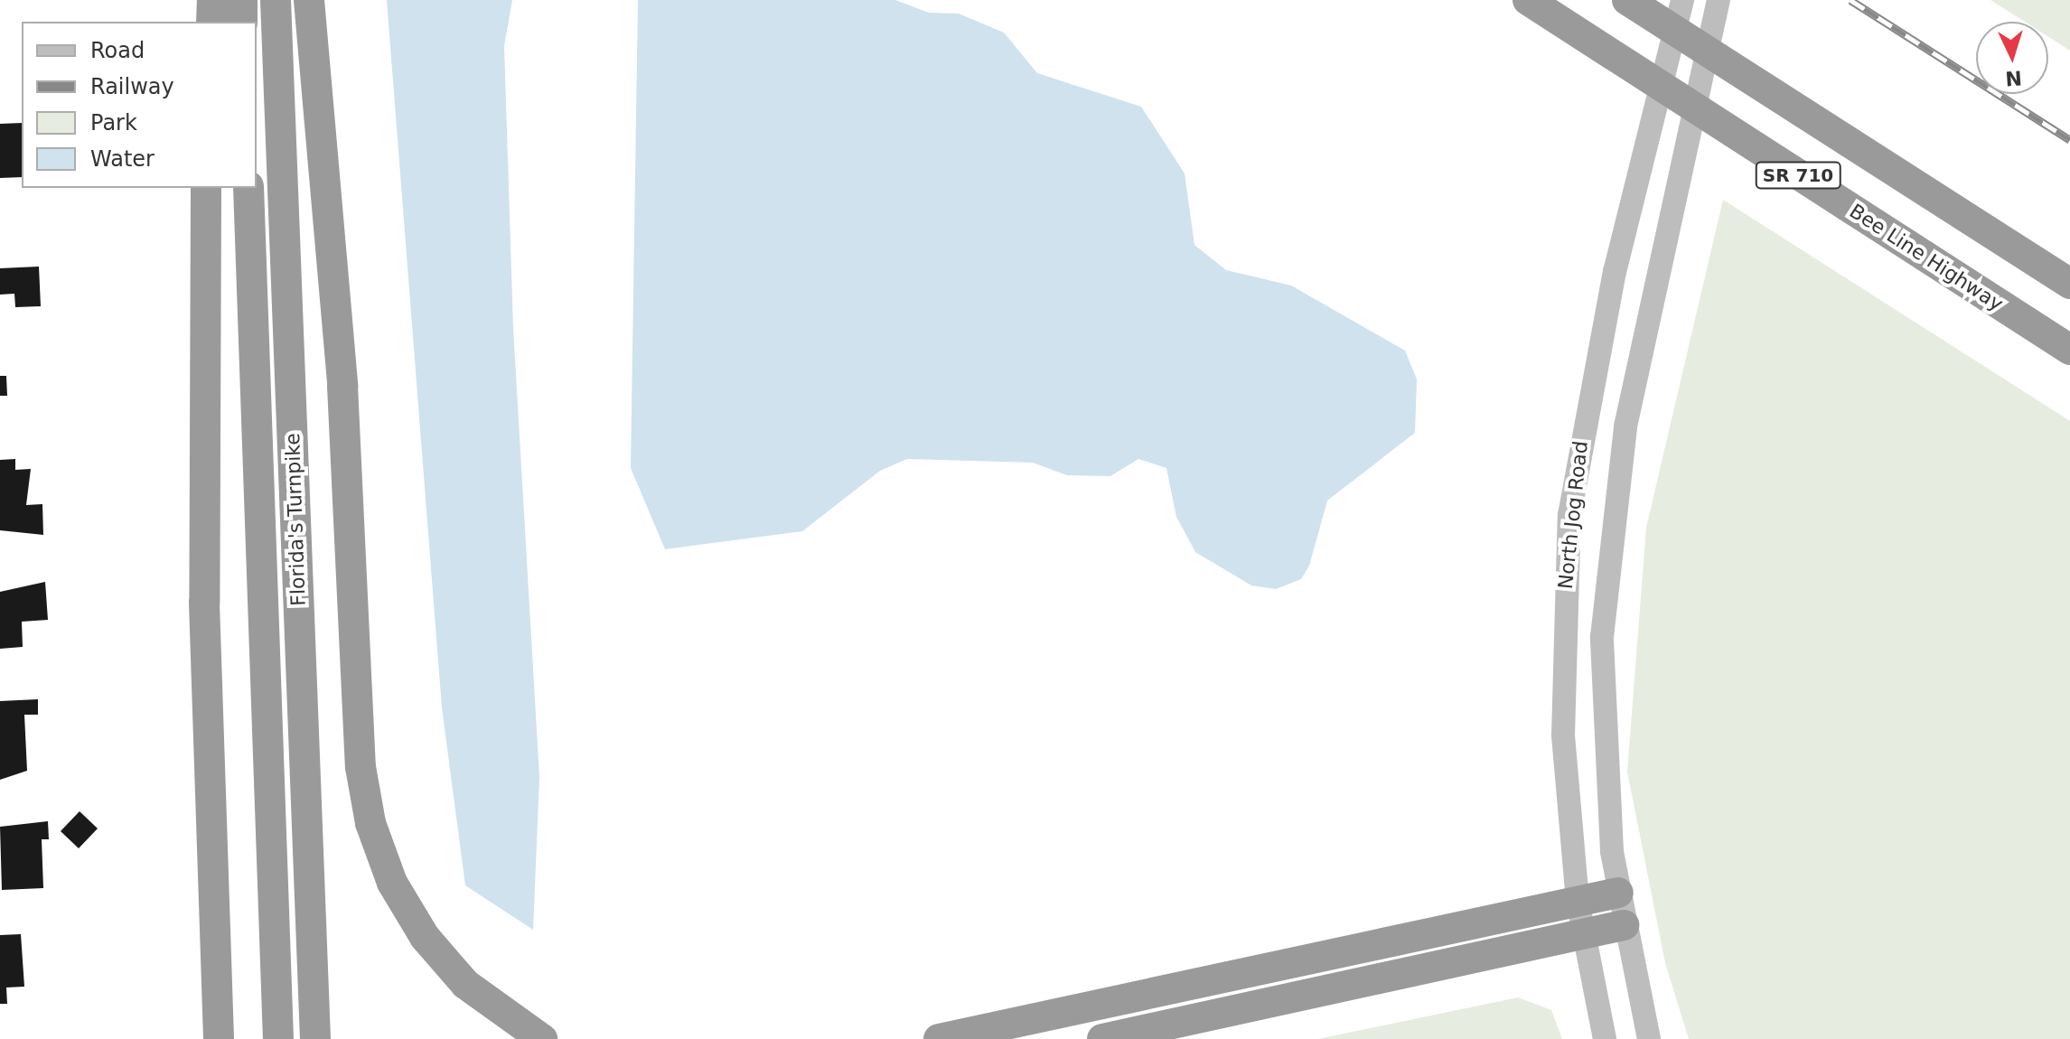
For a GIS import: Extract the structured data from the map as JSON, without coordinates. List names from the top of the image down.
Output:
{
  "streets": {
    "highway": ["SR 710", "Bee Line Highway", "Florida's Turnpike"],
    "main road": ["North Jog Road"]
  },
  "crossings": [
    ["SR 710", "North Jog Road"],
    ["Bee Line Highway", "North Jog Road"]
  ],
  "legend": [
    "Road",
    "Railway",
    "Park",
    "Water"
  ],
  "north": "bottom"
}
